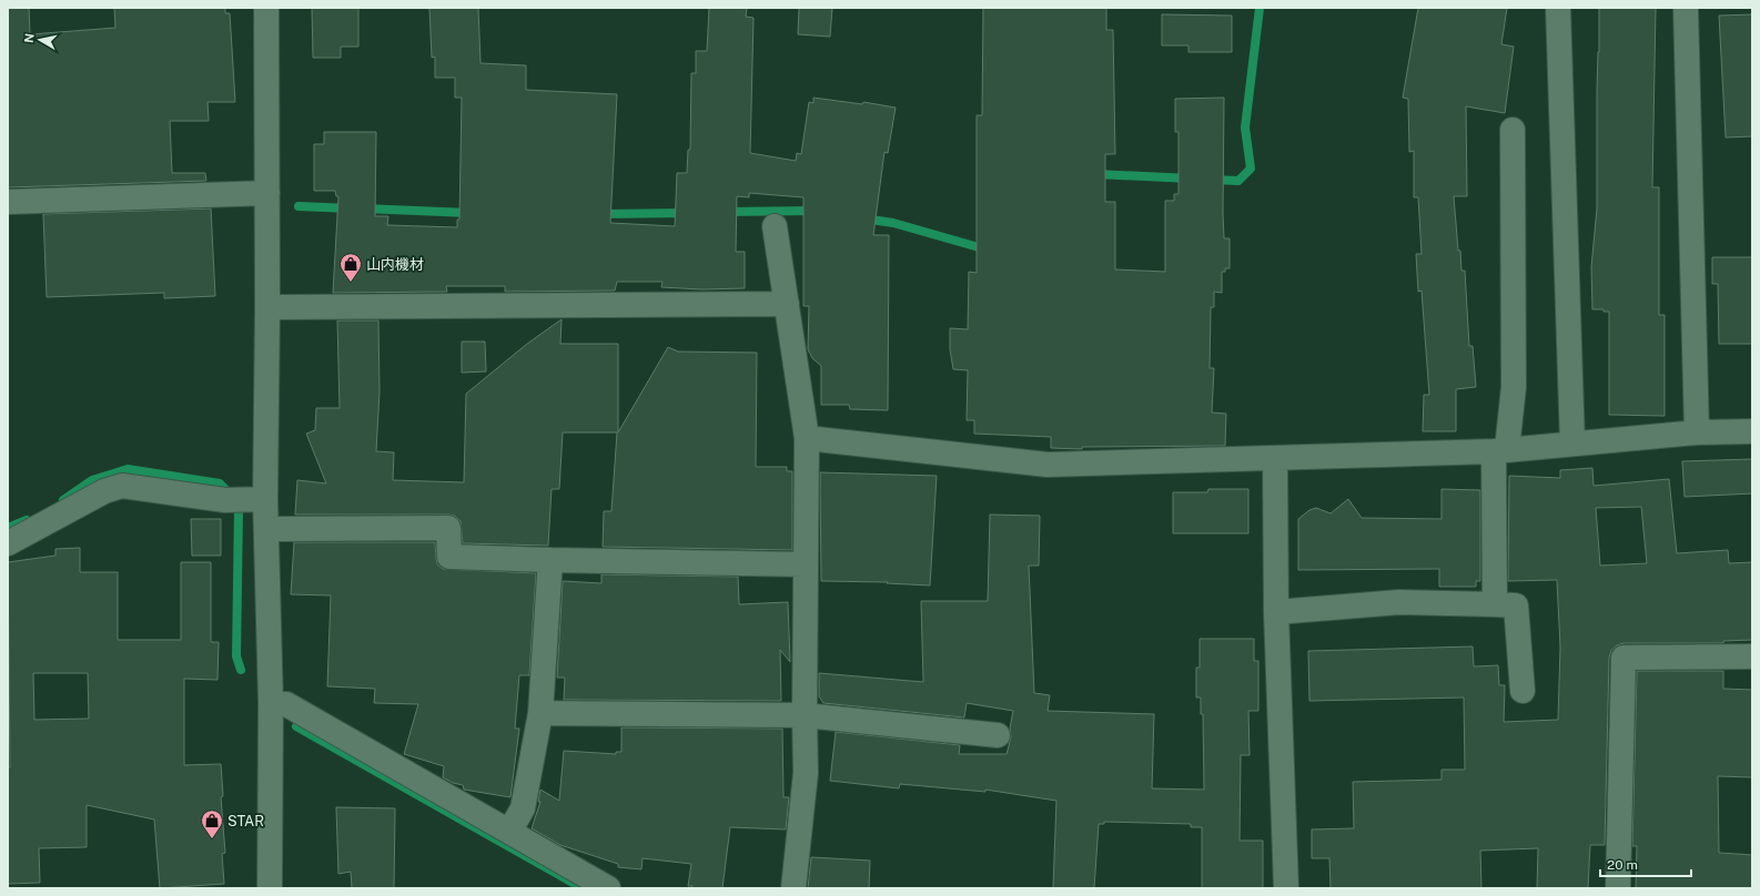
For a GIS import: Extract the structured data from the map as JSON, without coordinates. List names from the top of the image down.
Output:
{
  "places": {
    "shop": ["山内機材", "STAR"]
  },
  "scale_bar": "20 m",
  "north": "left"
}
